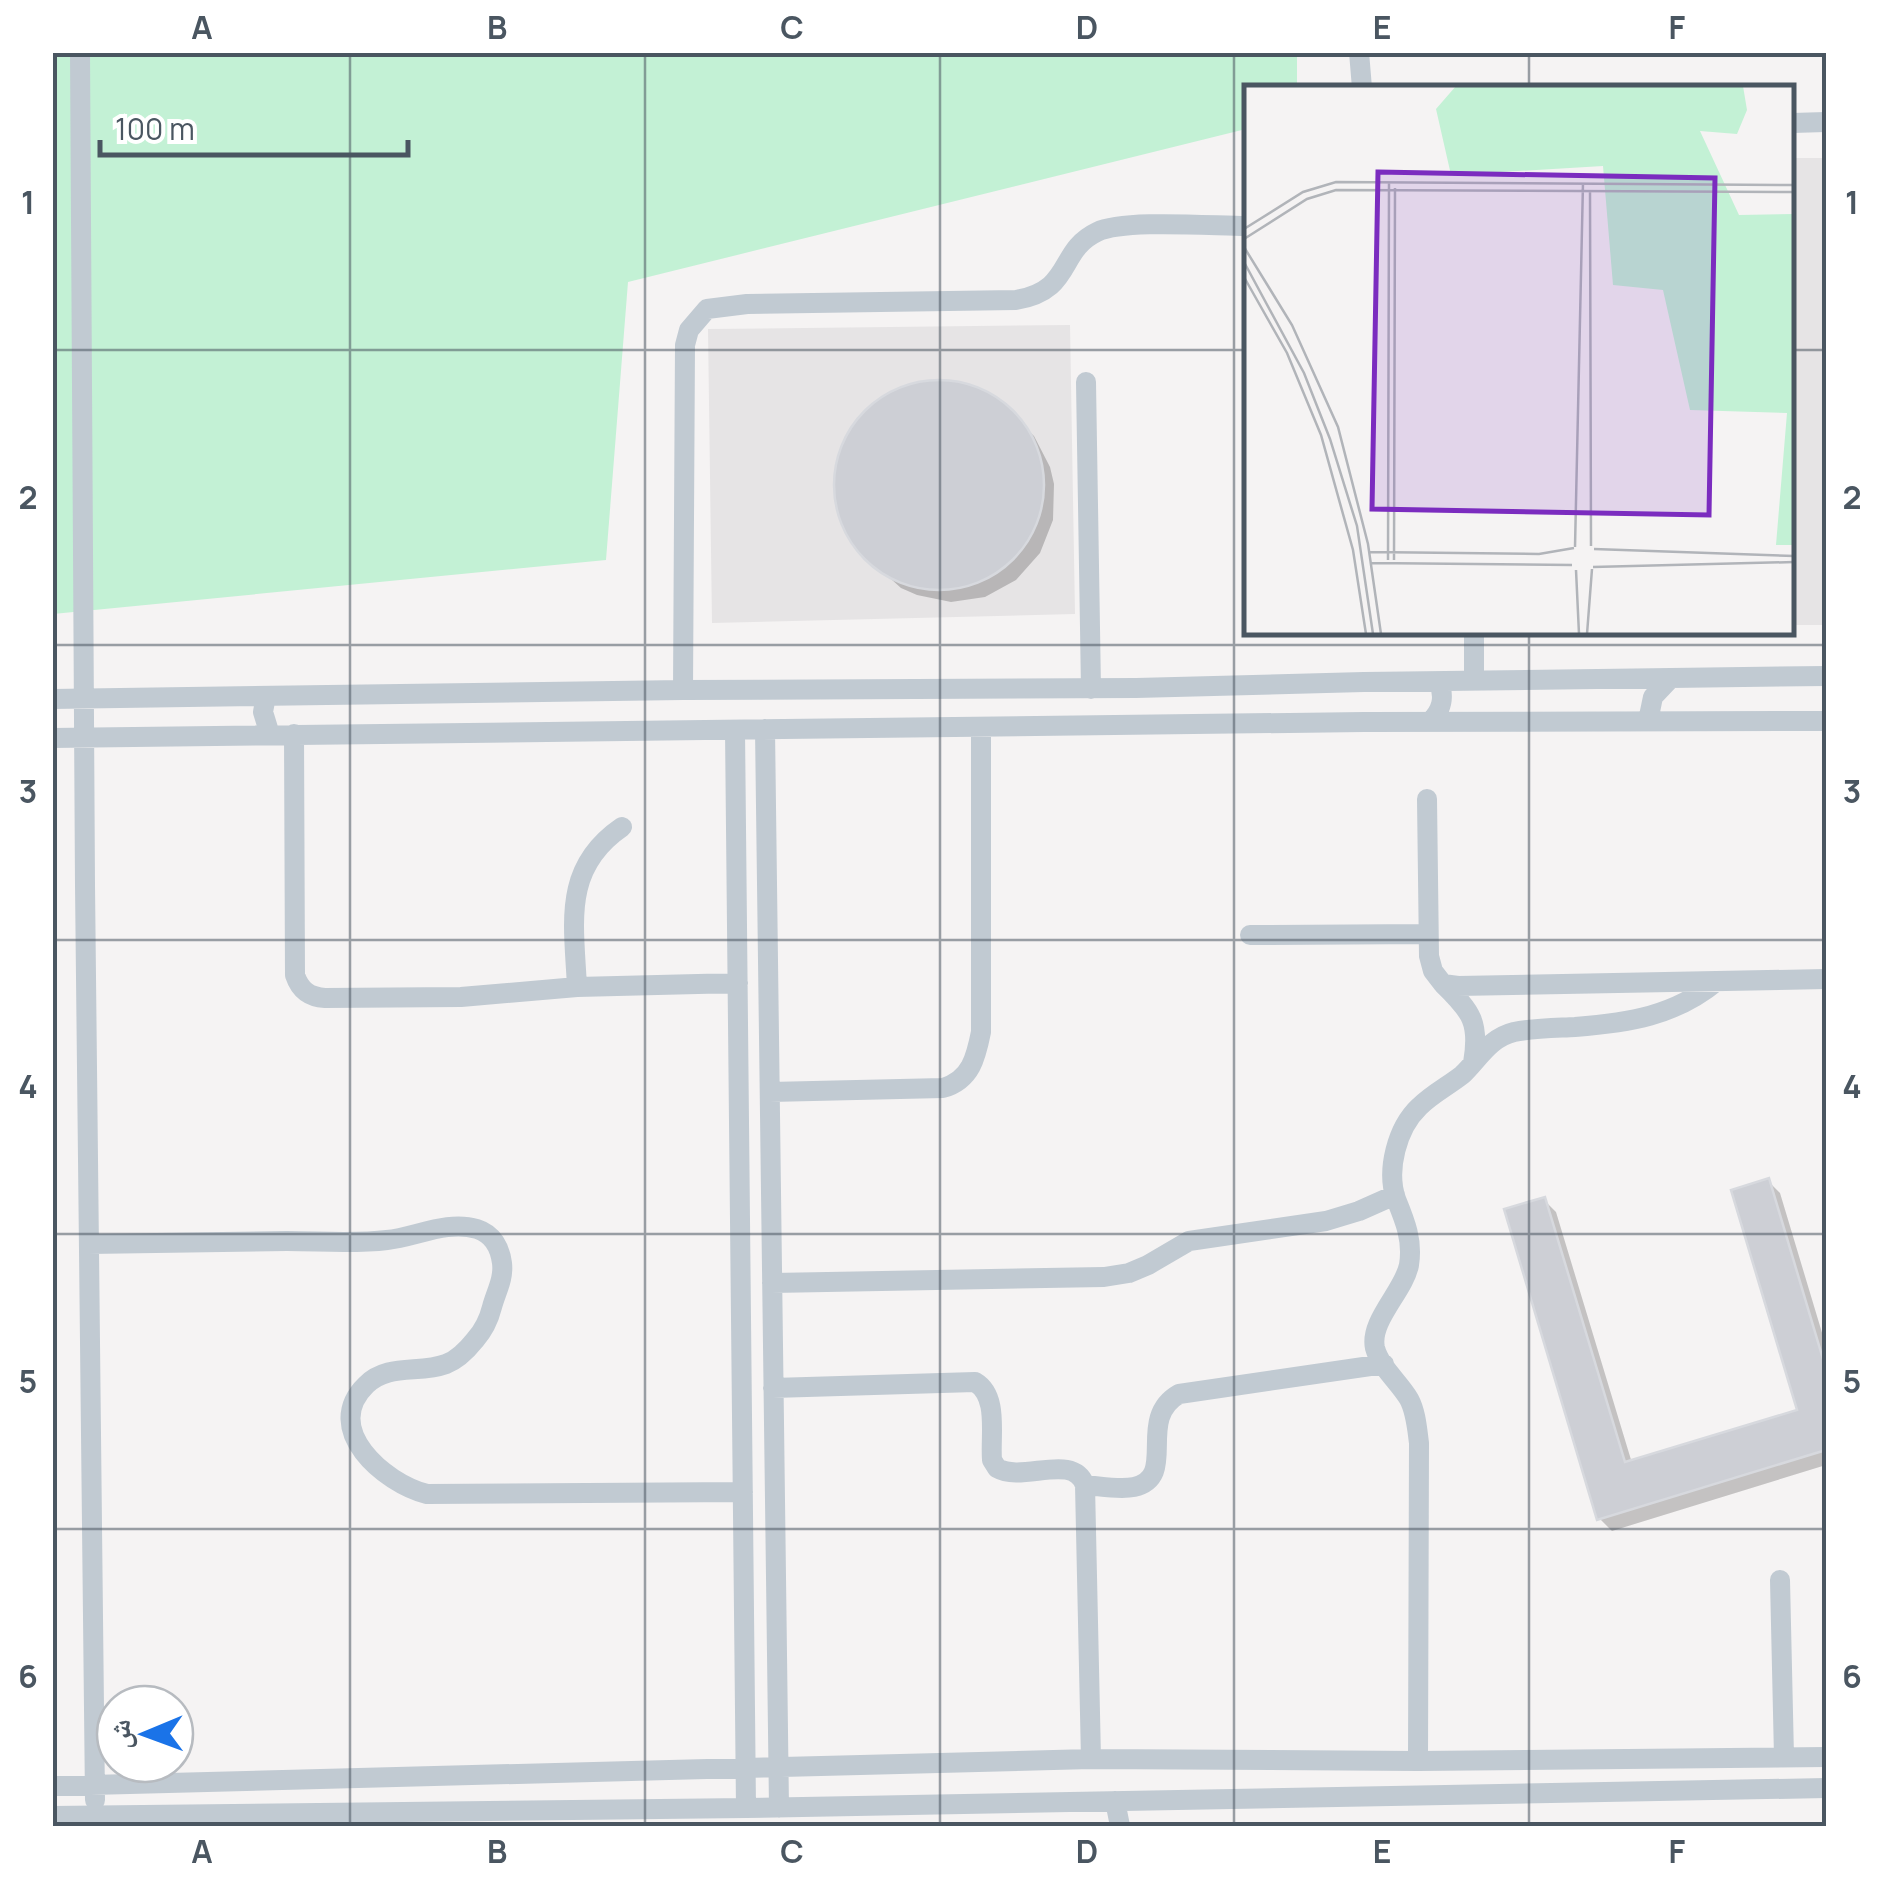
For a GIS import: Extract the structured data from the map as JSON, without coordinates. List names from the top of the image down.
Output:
{
  "scale_bar": "100 m",
  "north": "left",
  "grid": {
    "columns": [
      "A",
      "B",
      "C",
      "D",
      "E",
      "F"
    ],
    "rows": [
      "1",
      "2",
      "3",
      "4",
      "5",
      "6"
    ]
  }
}
